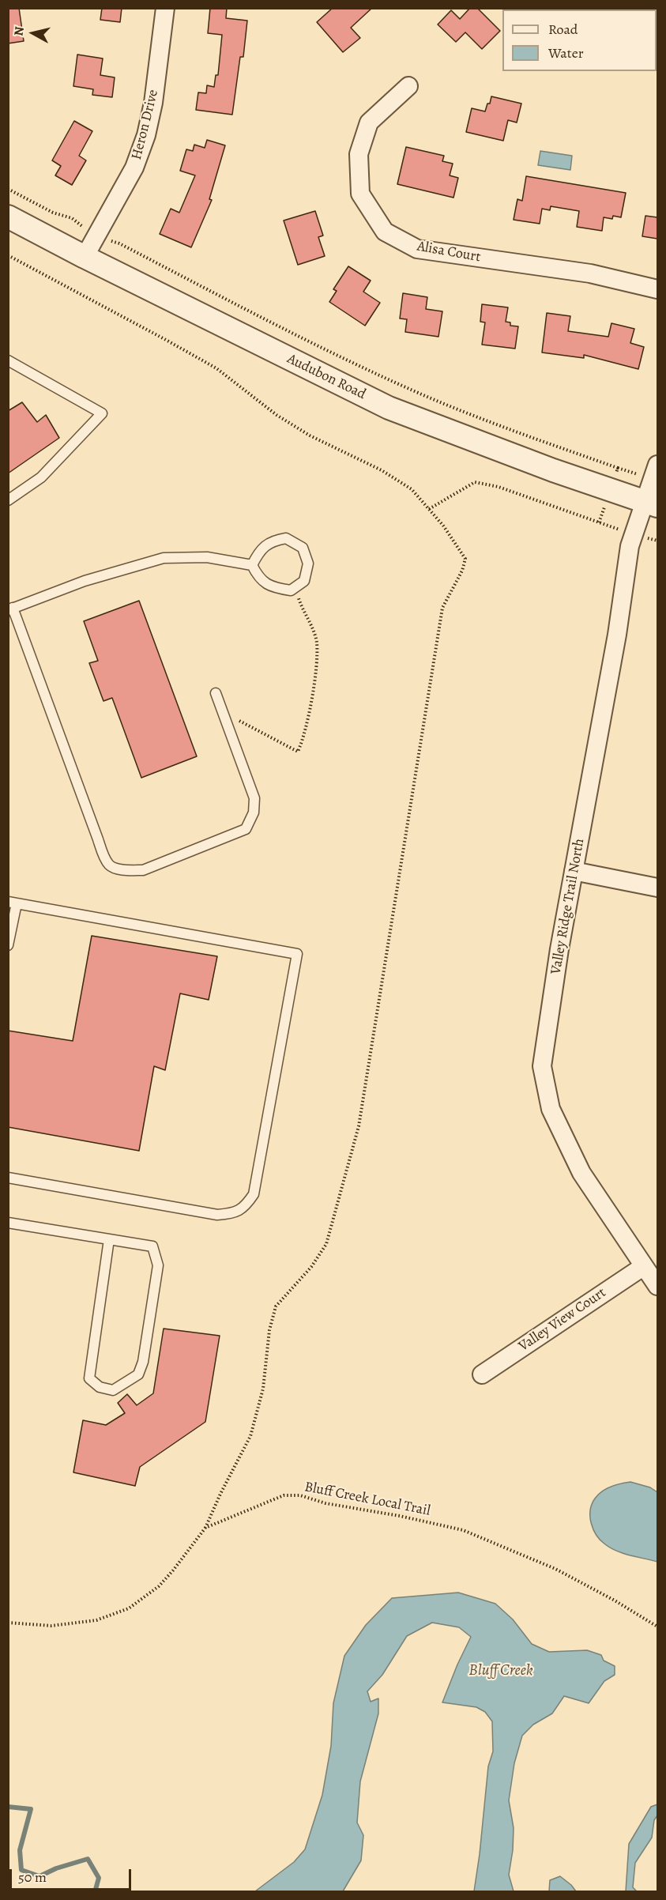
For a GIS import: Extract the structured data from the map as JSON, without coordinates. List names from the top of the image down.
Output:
{
  "streets": {
    "street": [
      "Heron Drive",
      "Alisa Court",
      "Audubon Road",
      "Valley Ridge Trail North",
      "Valley View Court"
    ],
    "path": ["Bluff Creek Local Trail"]
  },
  "crossings": [
    ["Heron Drive", "Audubon Road"],
    ["Audubon Road", "Valley Ridge Trail North"],
    ["Valley Ridge Trail North", "Valley View Court"]
  ],
  "water": ["Bluff Creek"],
  "legend": ["Road", "Water"],
  "scale_bar": "50 m",
  "north": "left"
}
